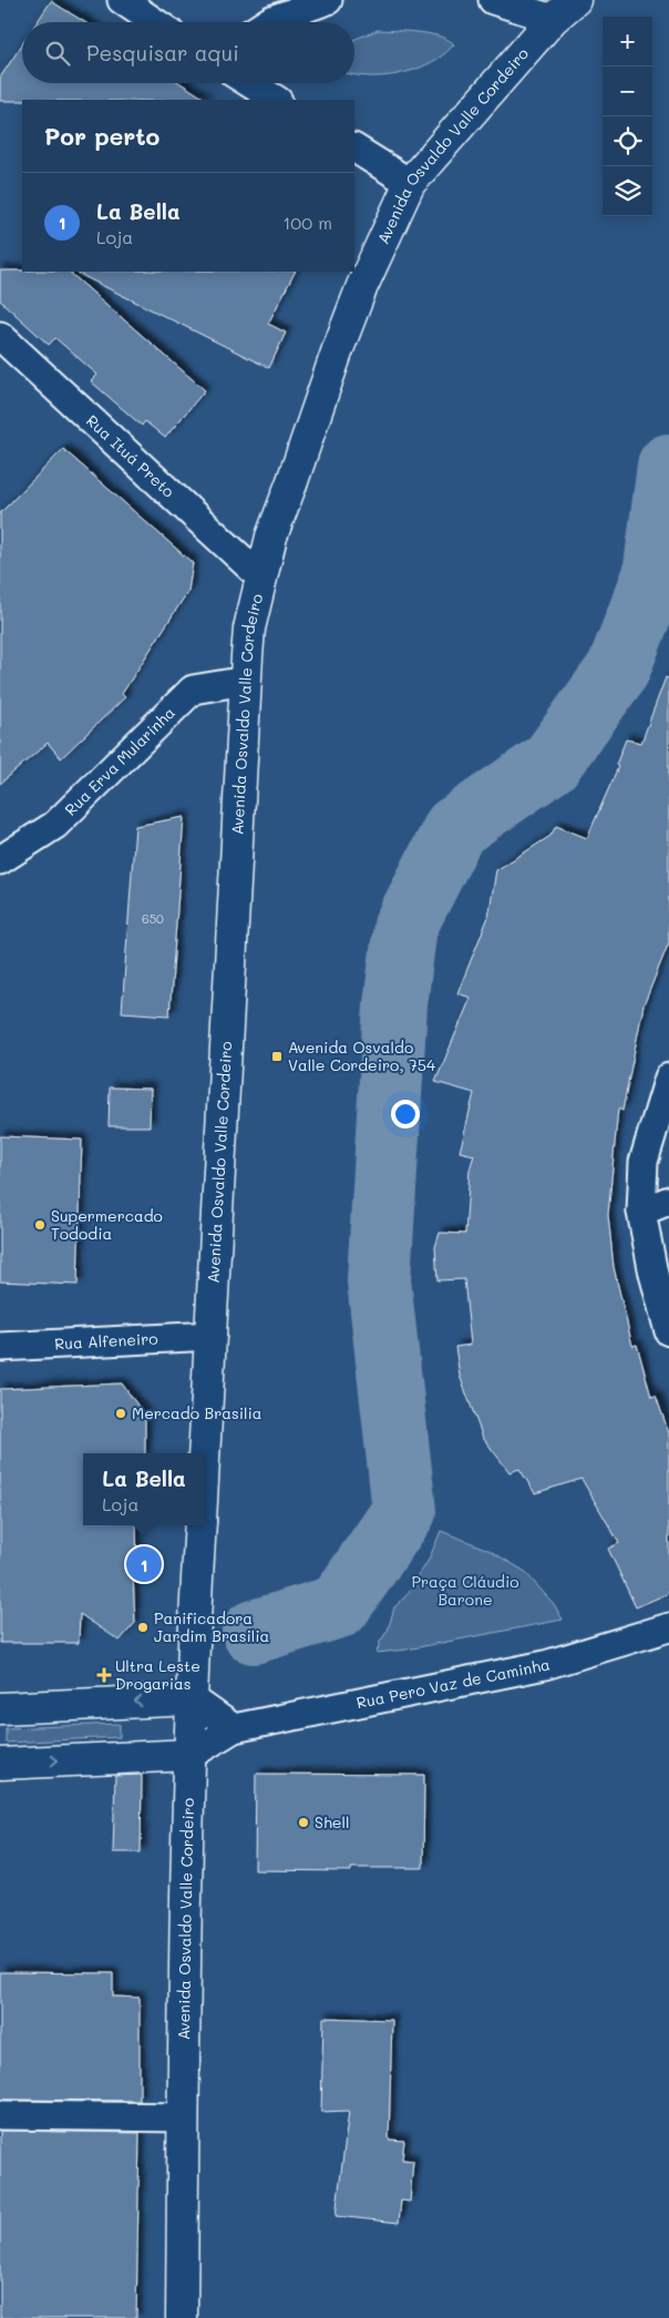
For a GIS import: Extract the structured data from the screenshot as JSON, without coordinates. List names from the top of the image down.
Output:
{
  "streets": {
    "main road": ["Avenida Osvaldo Valle Cordeiro"],
    "street": [
      "Rua Ituá Preto",
      "Rua Erva Mularinha",
      "Rua Alfeneiro",
      "Rua Pero Vaz de Caminha"
    ]
  },
  "crossings": [
    ["Avenida Osvaldo Valle Cordeiro", "Rua Ituá Preto"],
    ["Avenida Osvaldo Valle Cordeiro", "Rua Erva Mularinha"],
    ["Avenida Osvaldo Valle Cordeiro", "Rua Alfeneiro"],
    ["Avenida Osvaldo Valle Cordeiro", "Rua Pero Vaz de Caminha"]
  ],
  "parks": ["Praça Cláudio Barone"],
  "places": {
    "transit": ["Avenida Osvaldo Valle Cordeiro, 754"],
    "other": [
      "Supermercado Tododia",
      "Mercado Brasilia",
      "Panificadora Jardim Brasilia",
      "Shell"
    ],
    "health": ["Ultra Leste Drogarias"]
  },
  "house_numbers": ["650"],
  "page": {
    "map_buttons": ["+", "−"],
    "search": "Pesquisar aqui",
    "heading": "Por perto",
    "list": [
      {
        "mark": "1",
        "name": "La Bella",
        "note": "Loja",
        "value": "100 m"
      }
    ],
    "popup": ["La Bella", "Loja"],
    "pins": "1"
  }
}
